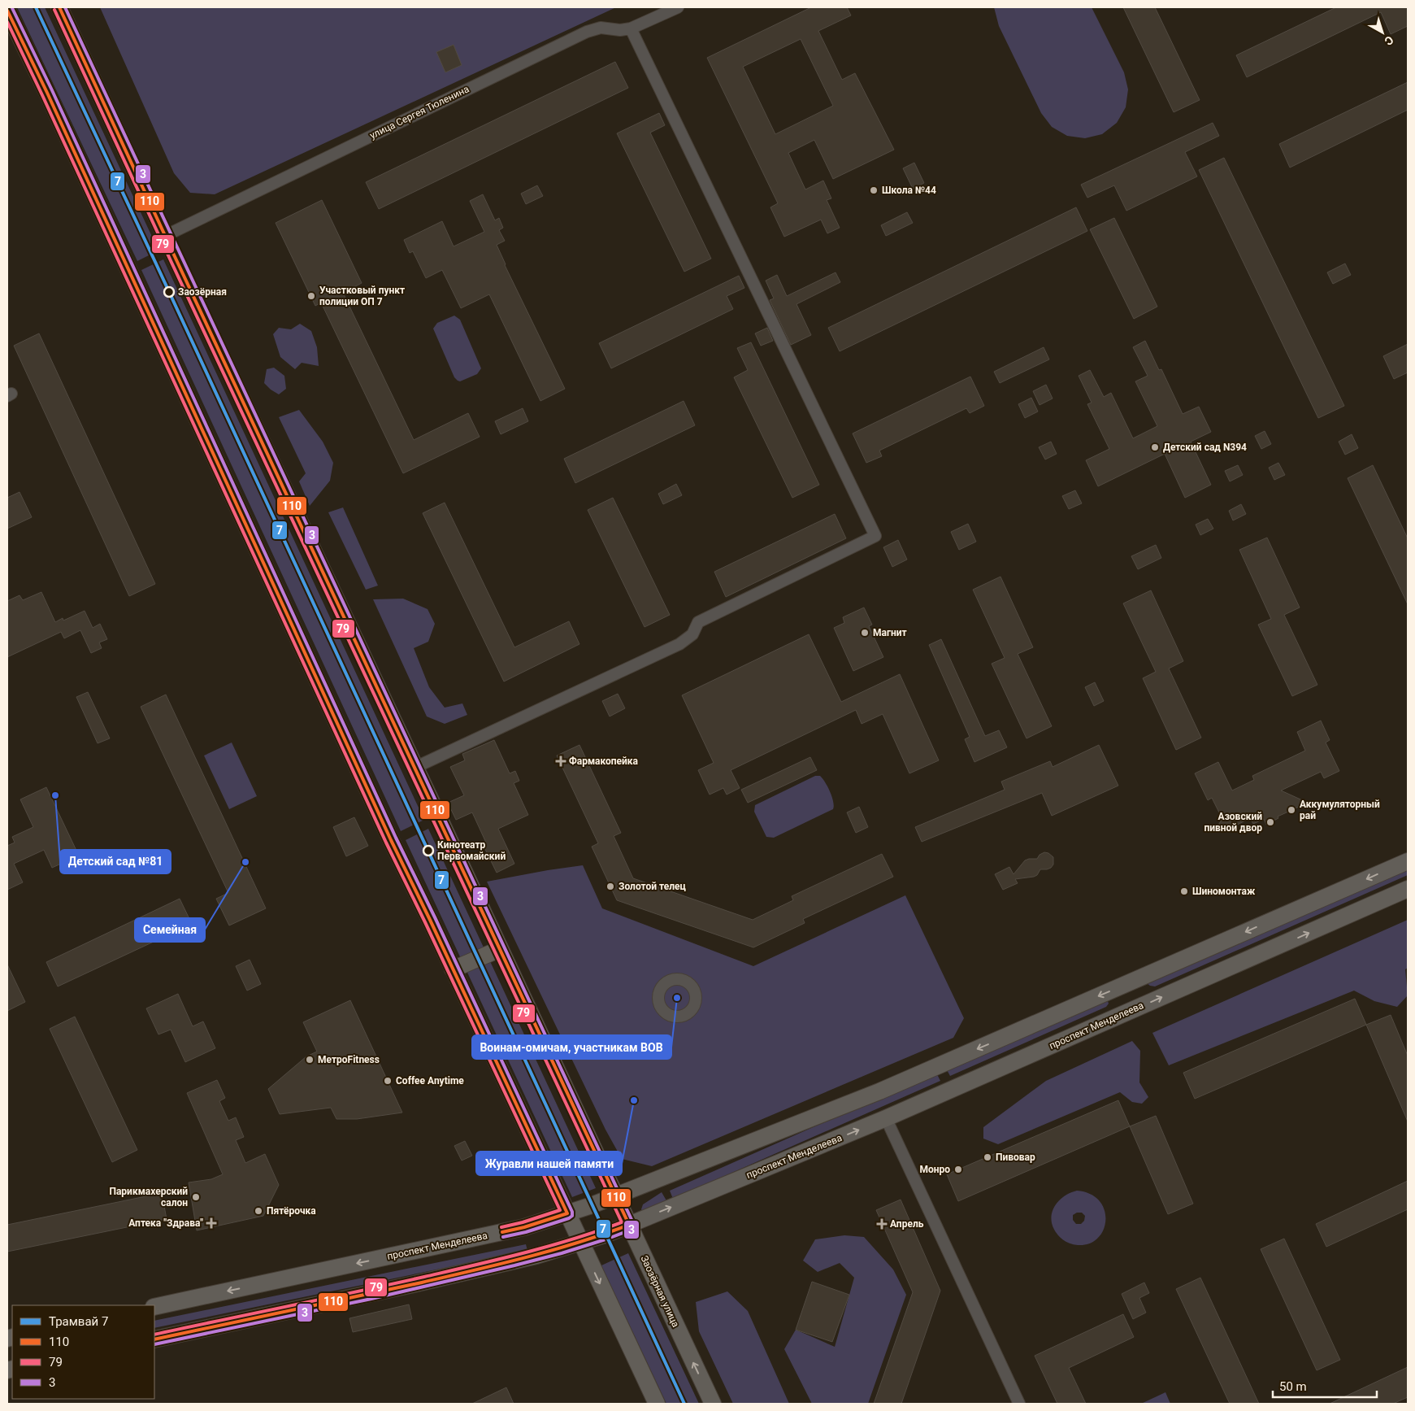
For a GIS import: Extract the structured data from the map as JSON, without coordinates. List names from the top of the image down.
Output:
{
  "streets": {
    "main road": ["проспект Менделеева", "Заозёрная улица"],
    "street": ["улица Сергея Тюленина"]
  },
  "crossings": [
    ["улица Сергея Тюленина", "Заозёрная улица"],
    ["проспект Менделеева", "Заозёрная улица"]
  ],
  "places": {
    "other": [
      "Школа №44",
      "Заозёрная",
      "Участковый пункт полиции ОП 7",
      "Детский сад N394",
      "Магнит",
      "Детский сад №81",
      "Аккумуляторный рай",
      "Азовский пивной двор",
      "Кинотеатр Первомайский",
      "Семейная",
      "Золотой телец",
      "Шиномонтаж",
      "Воинам-омичам, участникам ВОВ",
      "МетроFitness",
      "Coffee Anytime",
      "Журавли нашей памяти",
      "Пивовар",
      "Монро",
      "Парикмахерский салон",
      "Пятёрочка"
    ],
    "health": ["Фармакопейка", "Аптека \"Здрава\"", "Апрель"]
  },
  "lines": [
    "tram line 7",
    "transit line 110",
    "transit line 3",
    "transit line 79"
  ],
  "legend": [
    "Трамвай 7",
    "110",
    "79",
    "3"
  ],
  "scale_bar": "50 m",
  "north": "bottom right"
}
